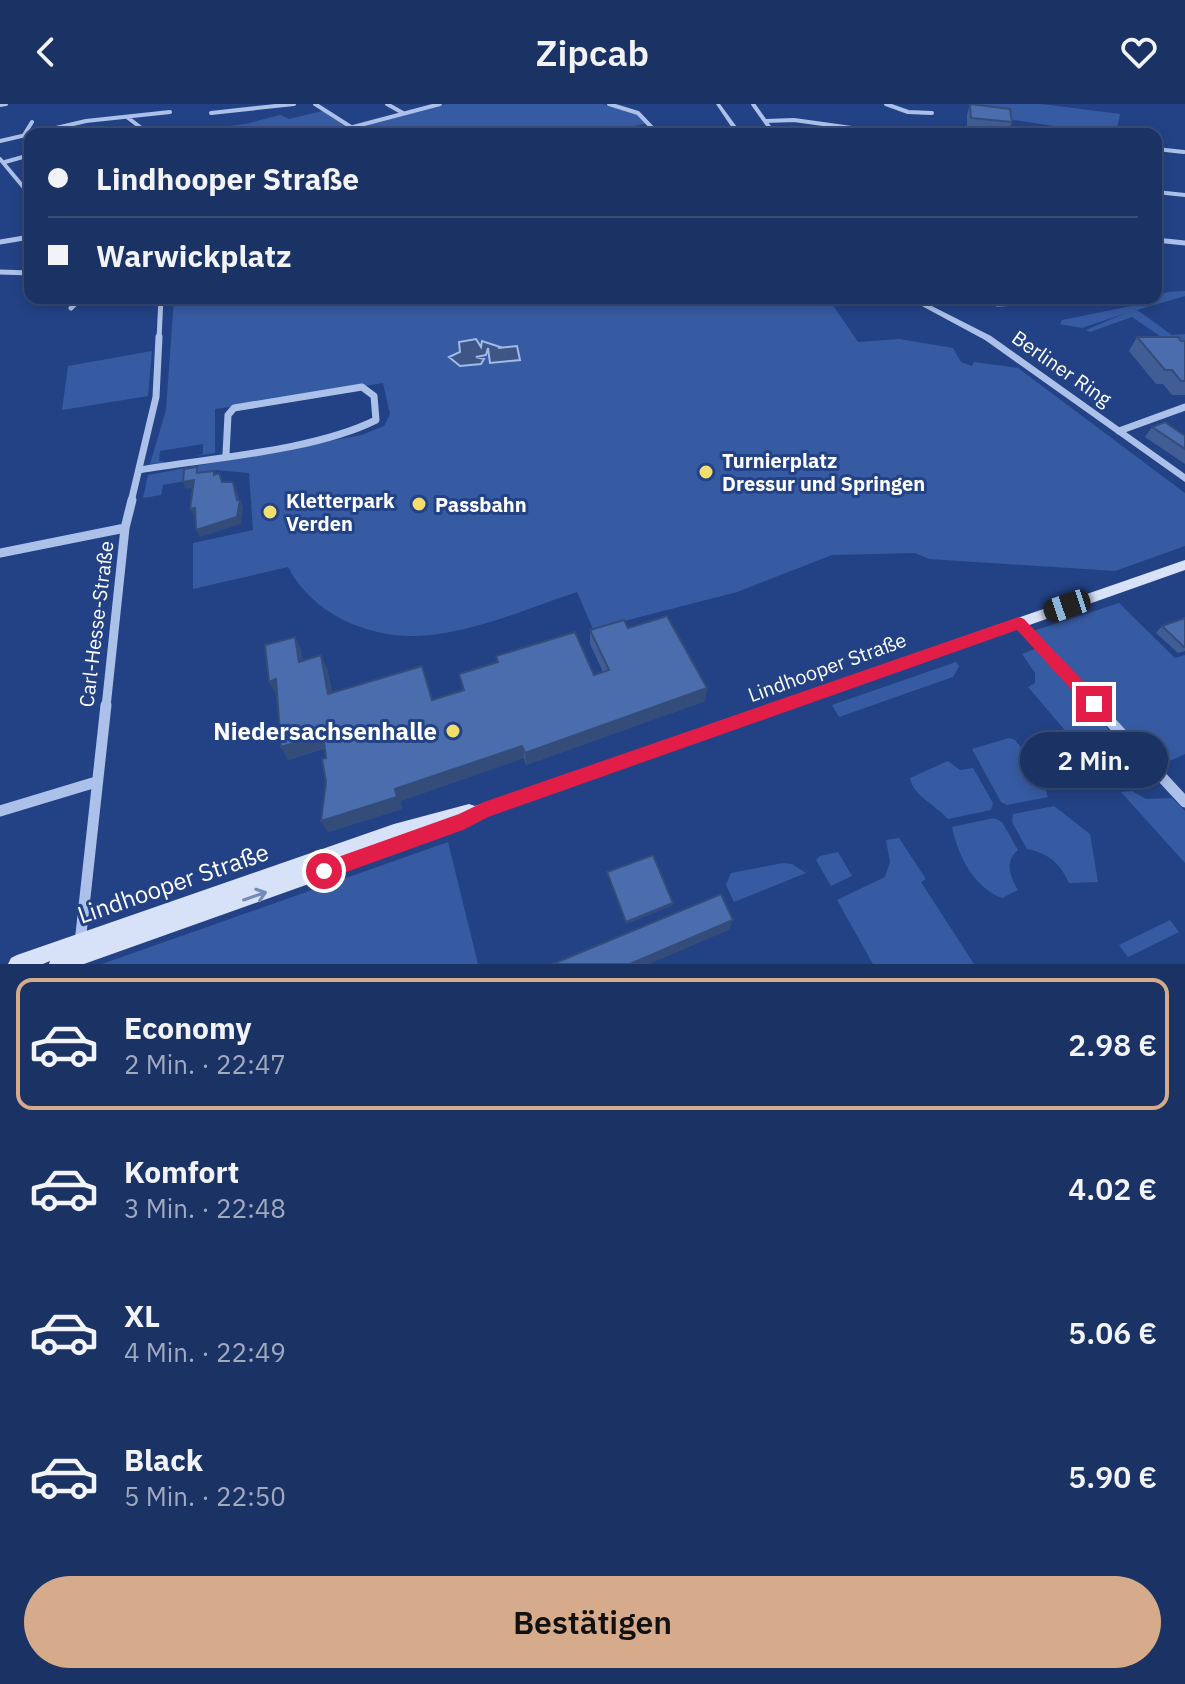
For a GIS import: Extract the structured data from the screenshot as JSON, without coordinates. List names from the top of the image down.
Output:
{
  "streets": {
    "main road": ["Lindhooper Straße"],
    "street": ["Berliner Ring", "Carl-Hesse-Straße"]
  },
  "crossings": [
    ["Carl-Hesse-Straße", "Lindhooper Straße"]
  ],
  "places": [
    "Turnierplatz Dressur und Springen",
    "Passbahn",
    "Kletterpark Verden",
    "Niedersachsenhalle"
  ],
  "page": {
    "header": "Zipcab",
    "banner": ["Lindhooper Straße", "Warwickplatz"],
    "bubble": "2 Min.",
    "list": [
      {
        "name": "Economy",
        "note": "2 Min. · 22:47",
        "value": "2.98 €"
      },
      {
        "name": "Komfort",
        "note": "3 Min. · 22:48",
        "value": "4.02 €"
      },
      {
        "name": "XL",
        "note": "4 Min. · 22:49",
        "value": "5.06 €"
      },
      {
        "name": "Black",
        "note": "5 Min. · 22:50",
        "value": "5.90 €"
      }
    ],
    "buttons": "Bestätigen"
  }
}
